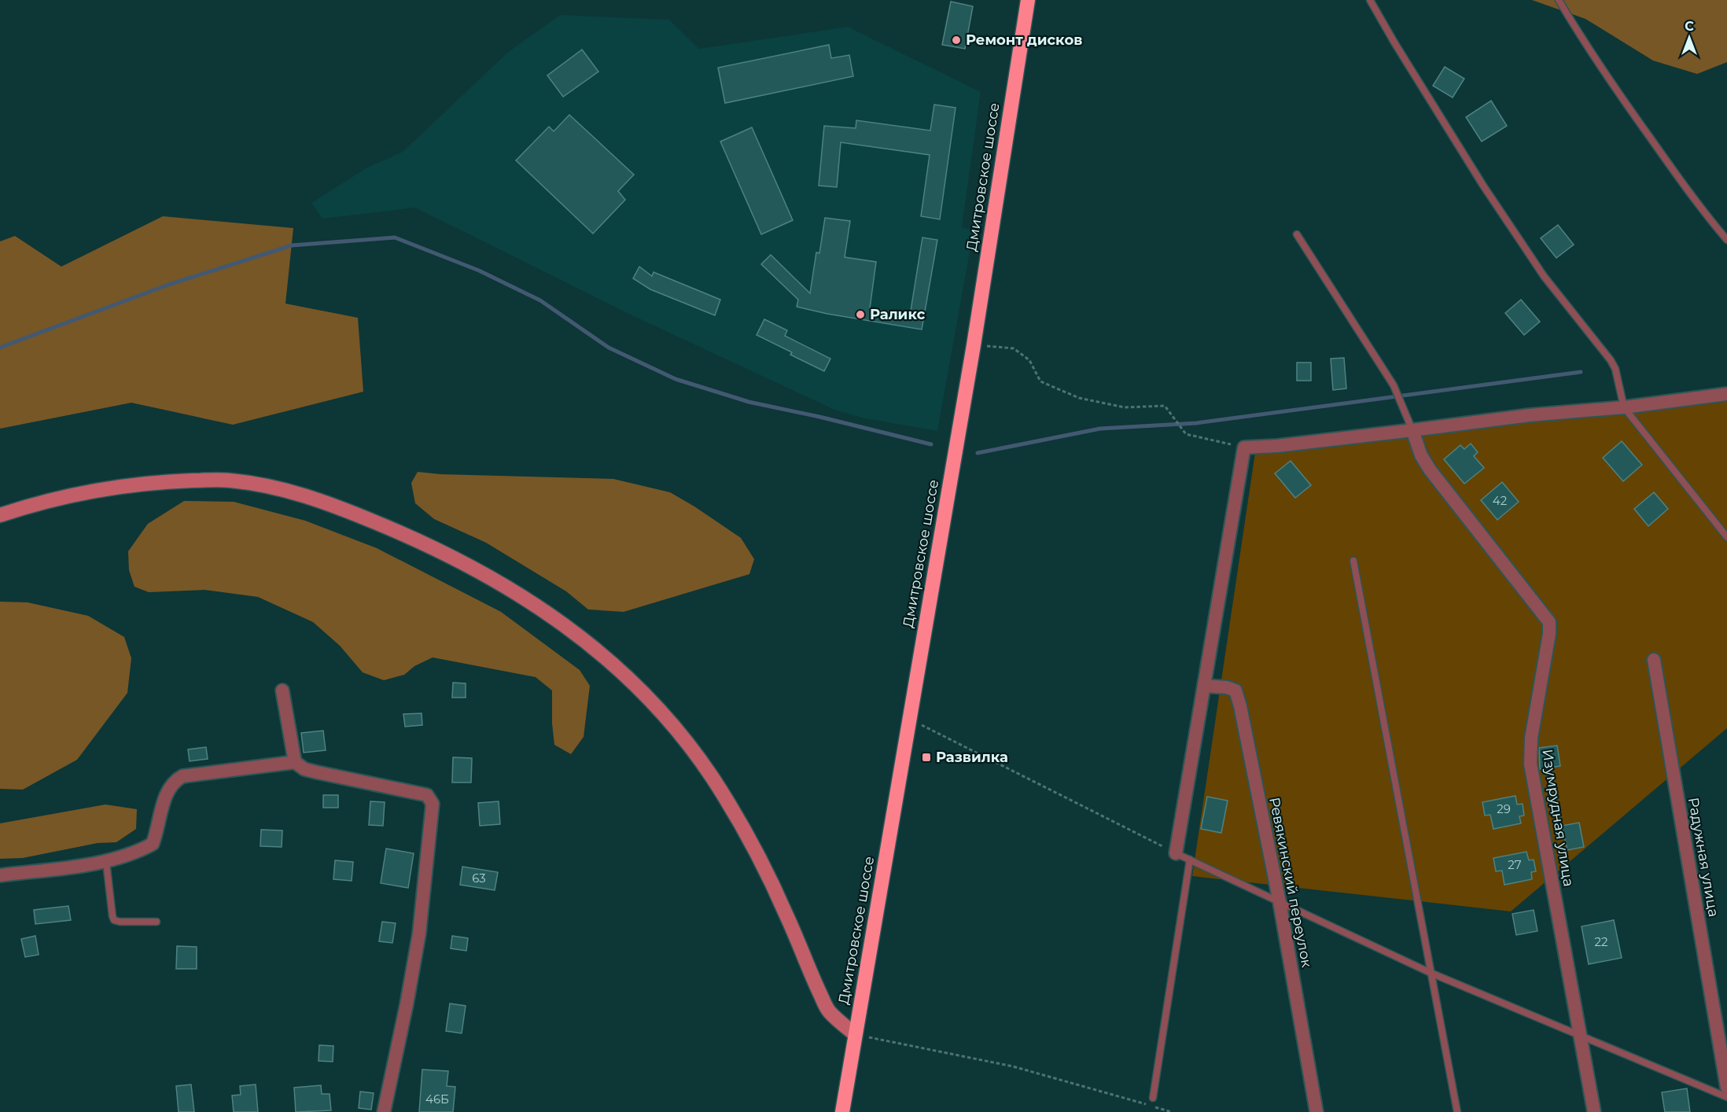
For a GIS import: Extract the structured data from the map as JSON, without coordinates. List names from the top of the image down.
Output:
{
  "streets": {
    "highway": ["Дмитровское шоссе"],
    "street": ["Изумрудная улица", "Радужная улица", "Ревякинский переулок"]
  },
  "places": {
    "other": ["Ремонт дисков", "Раликс"],
    "transit": ["Развилка"]
  },
  "house_numbers": [
    "42",
    "29",
    "27",
    "63",
    "22",
    "46Б"
  ],
  "north": "top"
}
